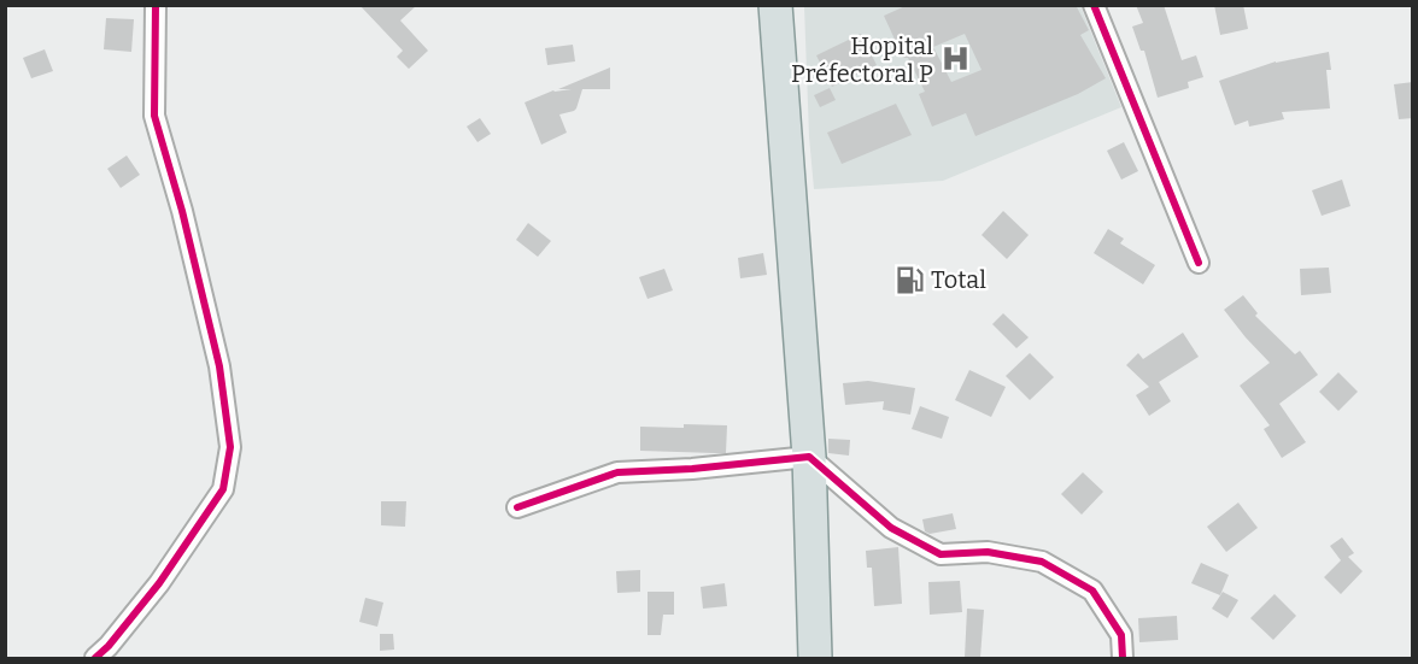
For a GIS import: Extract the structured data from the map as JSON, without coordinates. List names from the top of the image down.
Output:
{
  "places": {
    "hospital": ["Hopital Préfectoral P"],
    "fuel station": ["Total"]
  }
}
